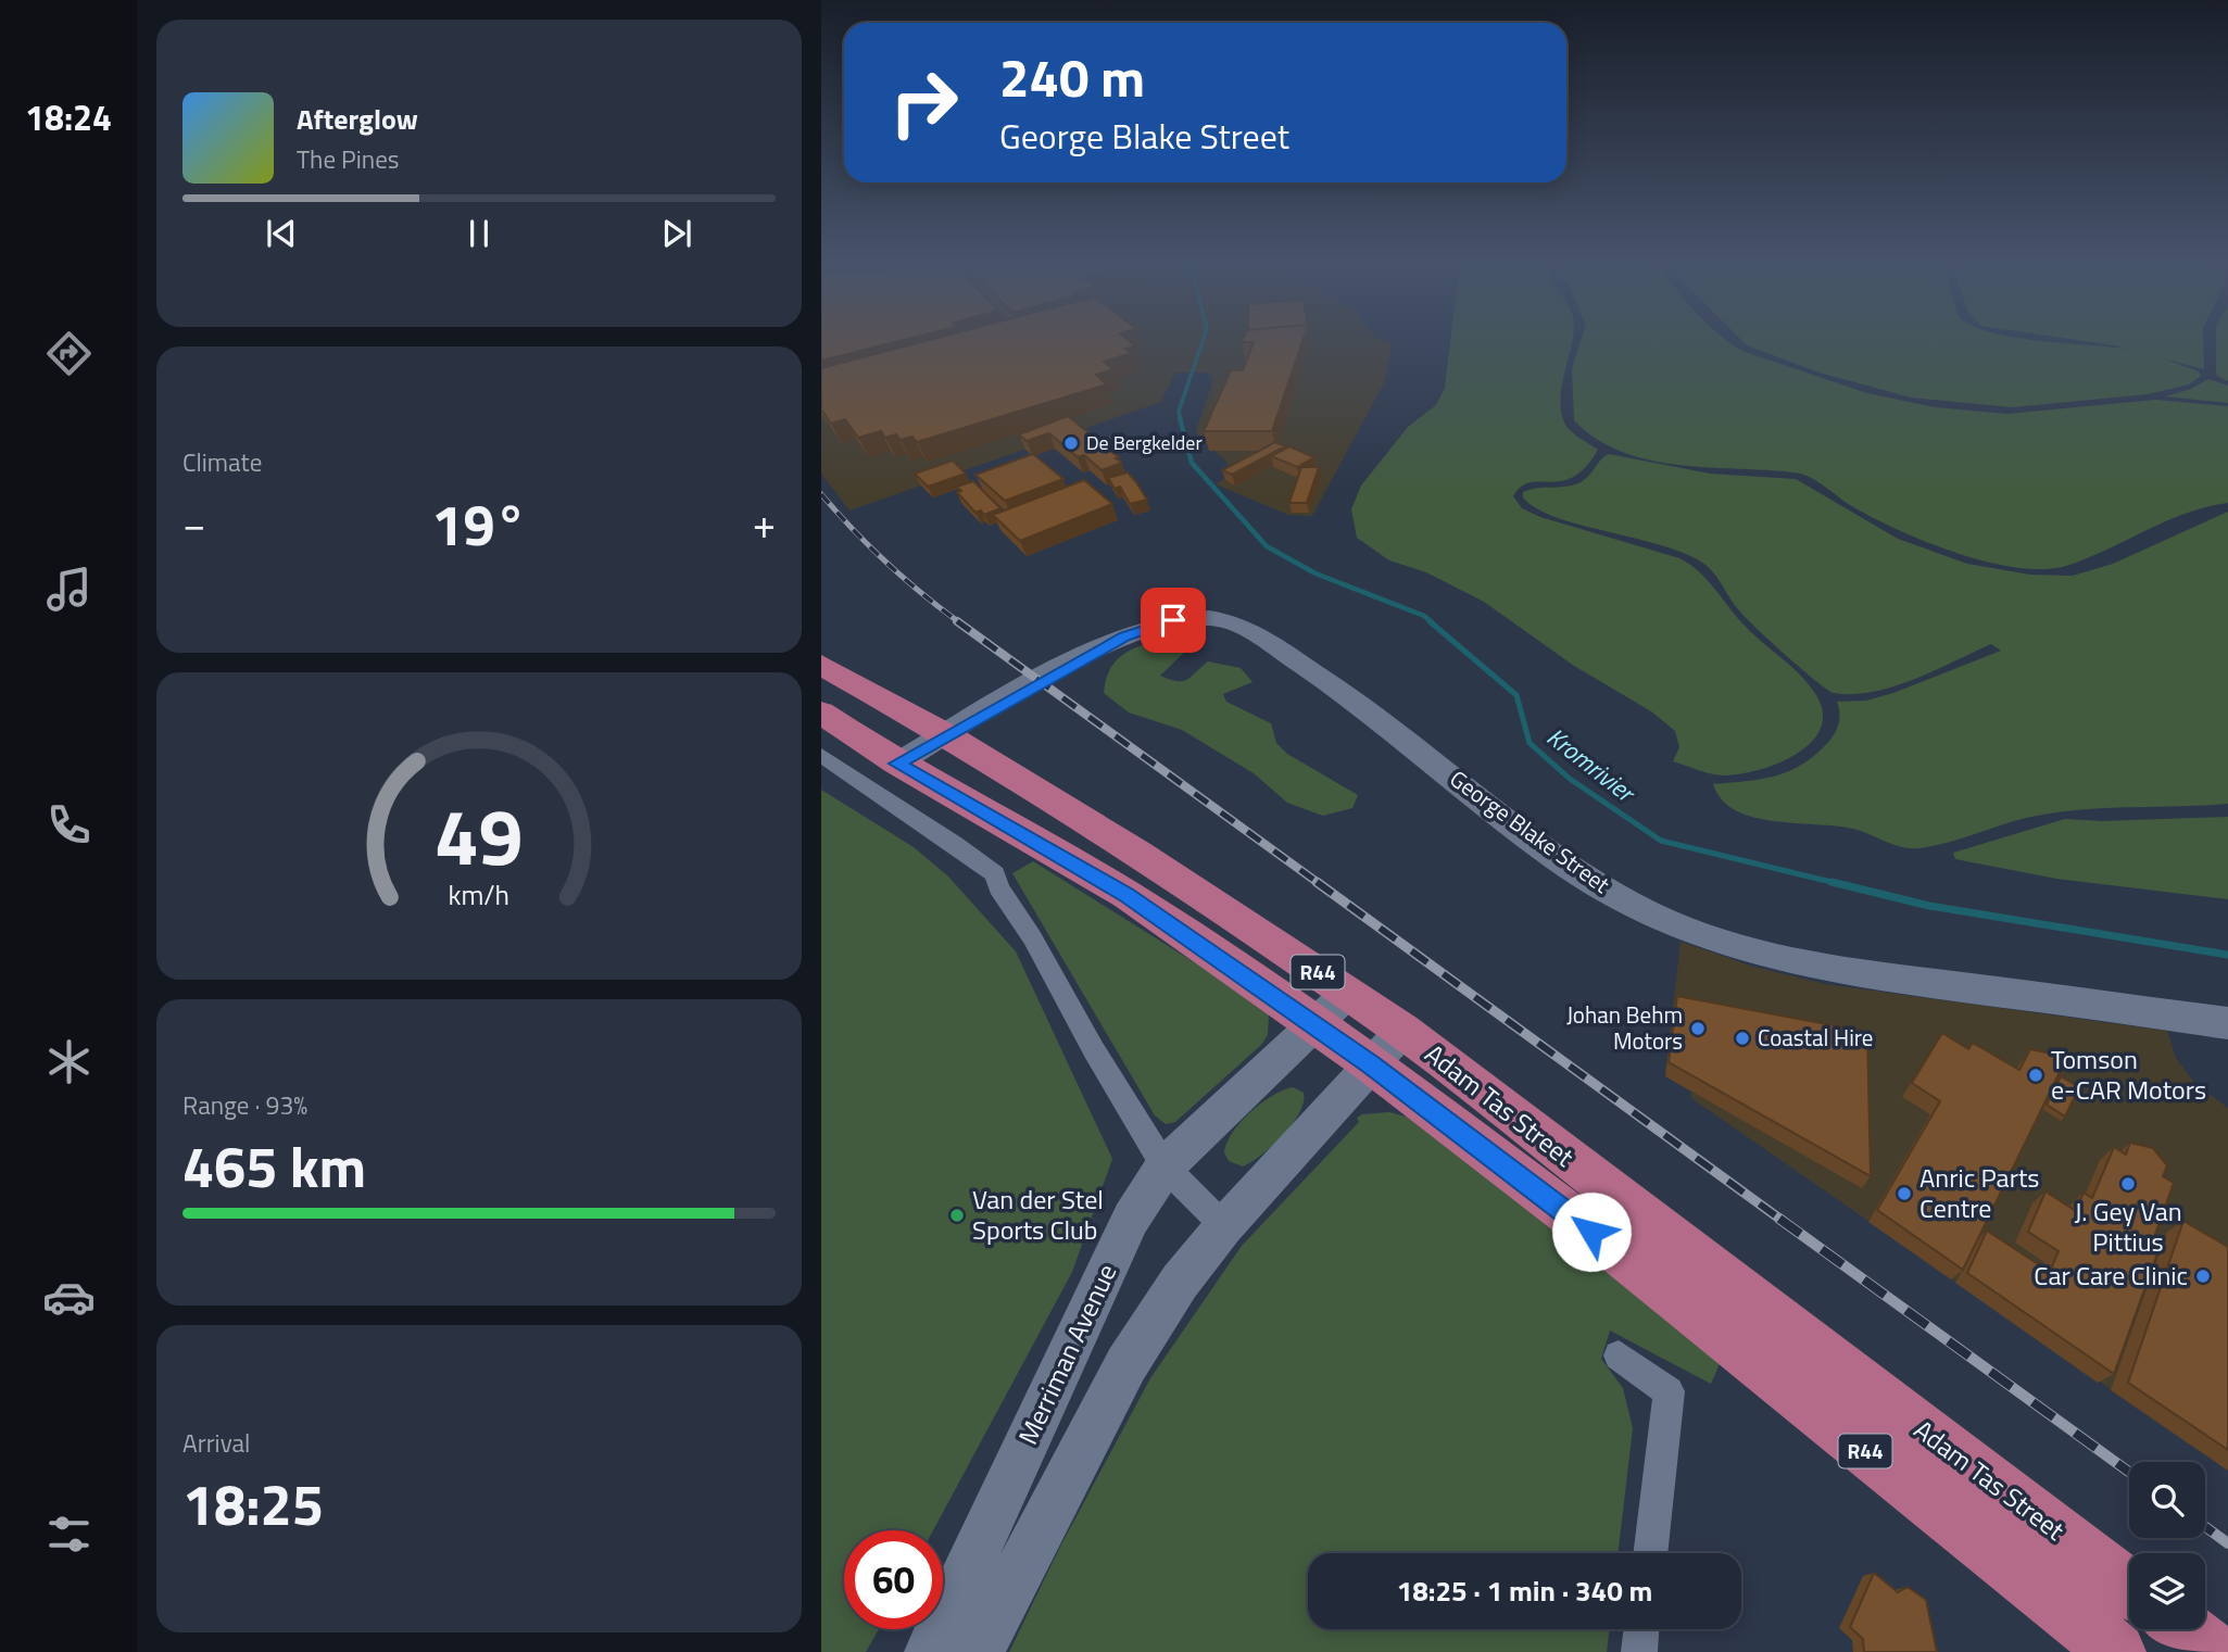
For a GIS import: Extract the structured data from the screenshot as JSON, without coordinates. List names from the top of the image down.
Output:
{
  "streets": {
    "main road": ["R44", "Adam Tas Street"],
    "street": ["George Blake Street", "Merriman Avenue"]
  },
  "crossings": [
    ["George Blake Street", "Adam Tas Street"],
    ["Adam Tas Street", "Merriman Avenue"]
  ],
  "water": ["Kromrivier"],
  "places": [
    "De Bergkelder",
    "Johan Behm Motors",
    "Coastal Hire",
    "Tomson e-CAR Motors",
    "J. Gey Van Pittius",
    "Anric Parts Centre",
    "Van der Stel Sports Club",
    "Car Care Clinic"
  ],
  "page": {
    "tabs": "18:24",
    "turn": ["240 m", "George Blake Street"],
    "song": ["Afterglow", "The Pines"],
    "tile": [
      "Climate",
      ["Range · 93%", "465 km"],
      ["Arrival", "18:25"]
    ],
    "heat": ["−", "19°", "+"],
    "limit": "60",
    "trip": "18:25 · 1 min · 340 m",
    "gauge": ["49", "km/h"]
  }
}
